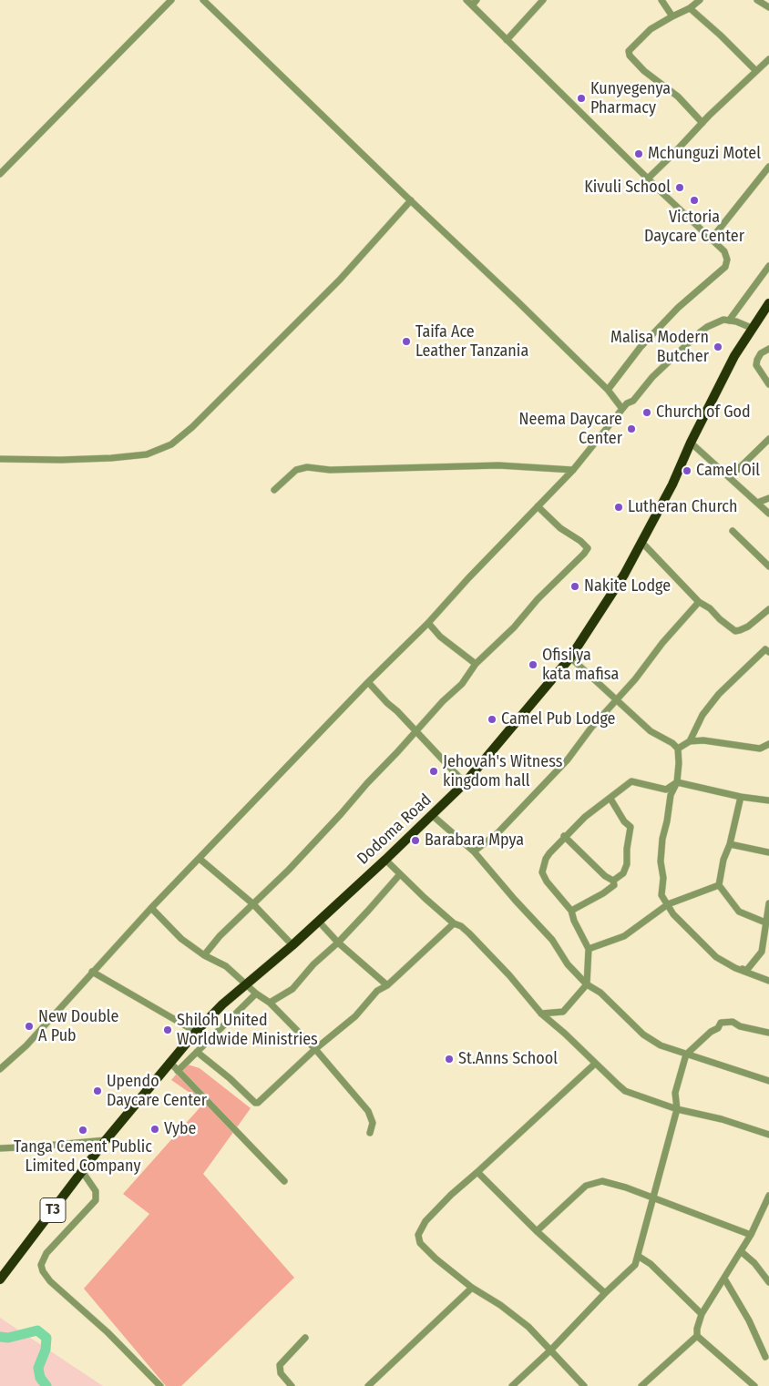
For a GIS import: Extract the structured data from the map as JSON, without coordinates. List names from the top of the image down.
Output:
{
  "streets": {
    "highway": ["Dodoma Road", "T3"]
  },
  "places": [
    "Kunyegenya Pharmacy",
    "Mchunguzi Motel",
    "Kivuli School",
    "Victoria Daycare Center",
    "Taifa Ace Leather Tanzania",
    "Malisa Modern Butcher",
    "Church of God",
    "Neema Daycare Center",
    "Camel Oil",
    "Lutheran Church",
    "Nakite Lodge",
    "Ofisi ya kata mafisa",
    "Camel Pub Lodge",
    "Jehovah's Witness kingdom hall",
    "Barabara Mpya",
    "New Double A Pub",
    "Shiloh United Worldwide Ministries",
    "St.Anns School",
    "Upendo Daycare Center",
    "Vybe",
    "Tanga Cement Public Limited Company"
  ]
}
